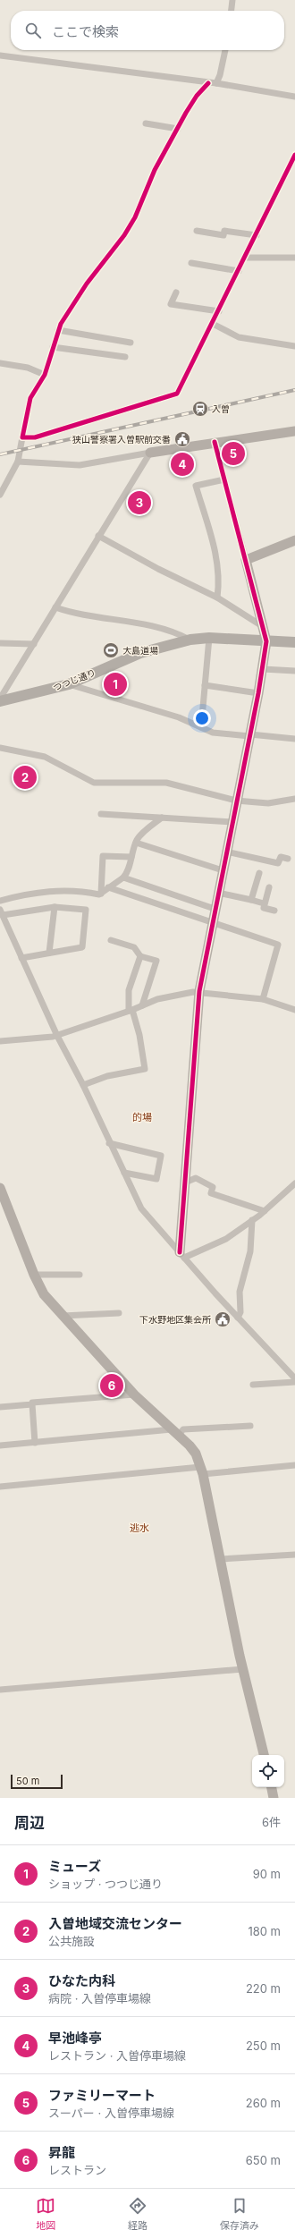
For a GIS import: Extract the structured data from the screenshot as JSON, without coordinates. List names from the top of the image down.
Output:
{
  "streets": {
    "main road": ["つつじ通り"]
  },
  "districts": ["的場", "逃水"],
  "places": {
    "station": ["入曽"],
    "public building": ["狭山警察署入曽駅前交番", "下水野地区集会所"],
    "sports": ["大島道場"]
  },
  "scale_bar": "50 m",
  "page": {
    "search": "ここで検索",
    "pins": [
      "5",
      "4",
      "3",
      "1",
      "2",
      "6"
    ],
    "scale": "50 m",
    "heading": ["周辺", "6件"],
    "list": [
      {
        "mark": "1",
        "name": "ミューズ",
        "note": "ショップ · つつじ通り",
        "value": "90 m"
      },
      {
        "mark": "2",
        "name": "入曽地域交流センター",
        "note": "公共施設",
        "value": "180 m"
      },
      {
        "mark": "3",
        "name": "ひなた内科",
        "note": "病院 · 入曽停車場線",
        "value": "220 m"
      },
      {
        "mark": "4",
        "name": "早池峰亭",
        "note": "レストラン · 入曽停車場線",
        "value": "250 m"
      },
      {
        "mark": "5",
        "name": "ファミリーマート",
        "note": "スーパー · 入曽停車場線",
        "value": "260 m"
      },
      {
        "mark": "6",
        "name": "昇龍",
        "note": "レストラン",
        "value": "650 m"
      }
    ],
    "nav": ["地図", "経路", "保存済み"]
  }
}
